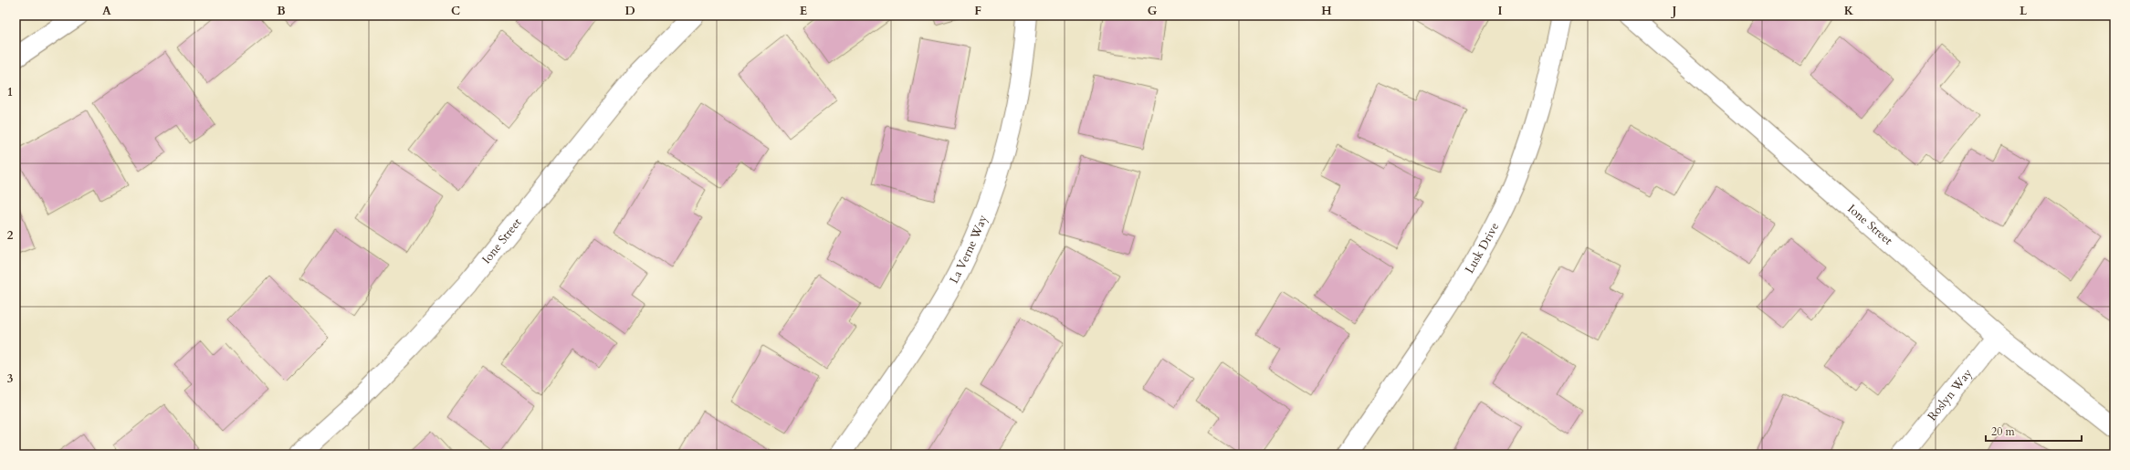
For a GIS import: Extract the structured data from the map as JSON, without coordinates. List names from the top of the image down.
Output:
{
  "streets": {
    "street": [
      "Ione Street",
      "Lusk Drive",
      "La Verne Way",
      "Roslyn Way"
    ]
  },
  "crossings": [
    ["Ione Street", "Roslyn Way"]
  ],
  "scale_bar": "20 m",
  "grid": {
    "columns": [
      "A",
      "B",
      "C",
      "D",
      "E",
      "F",
      "G",
      "H",
      "I",
      "J",
      "K",
      "L"
    ],
    "rows": ["1", "2", "3"]
  }
}
